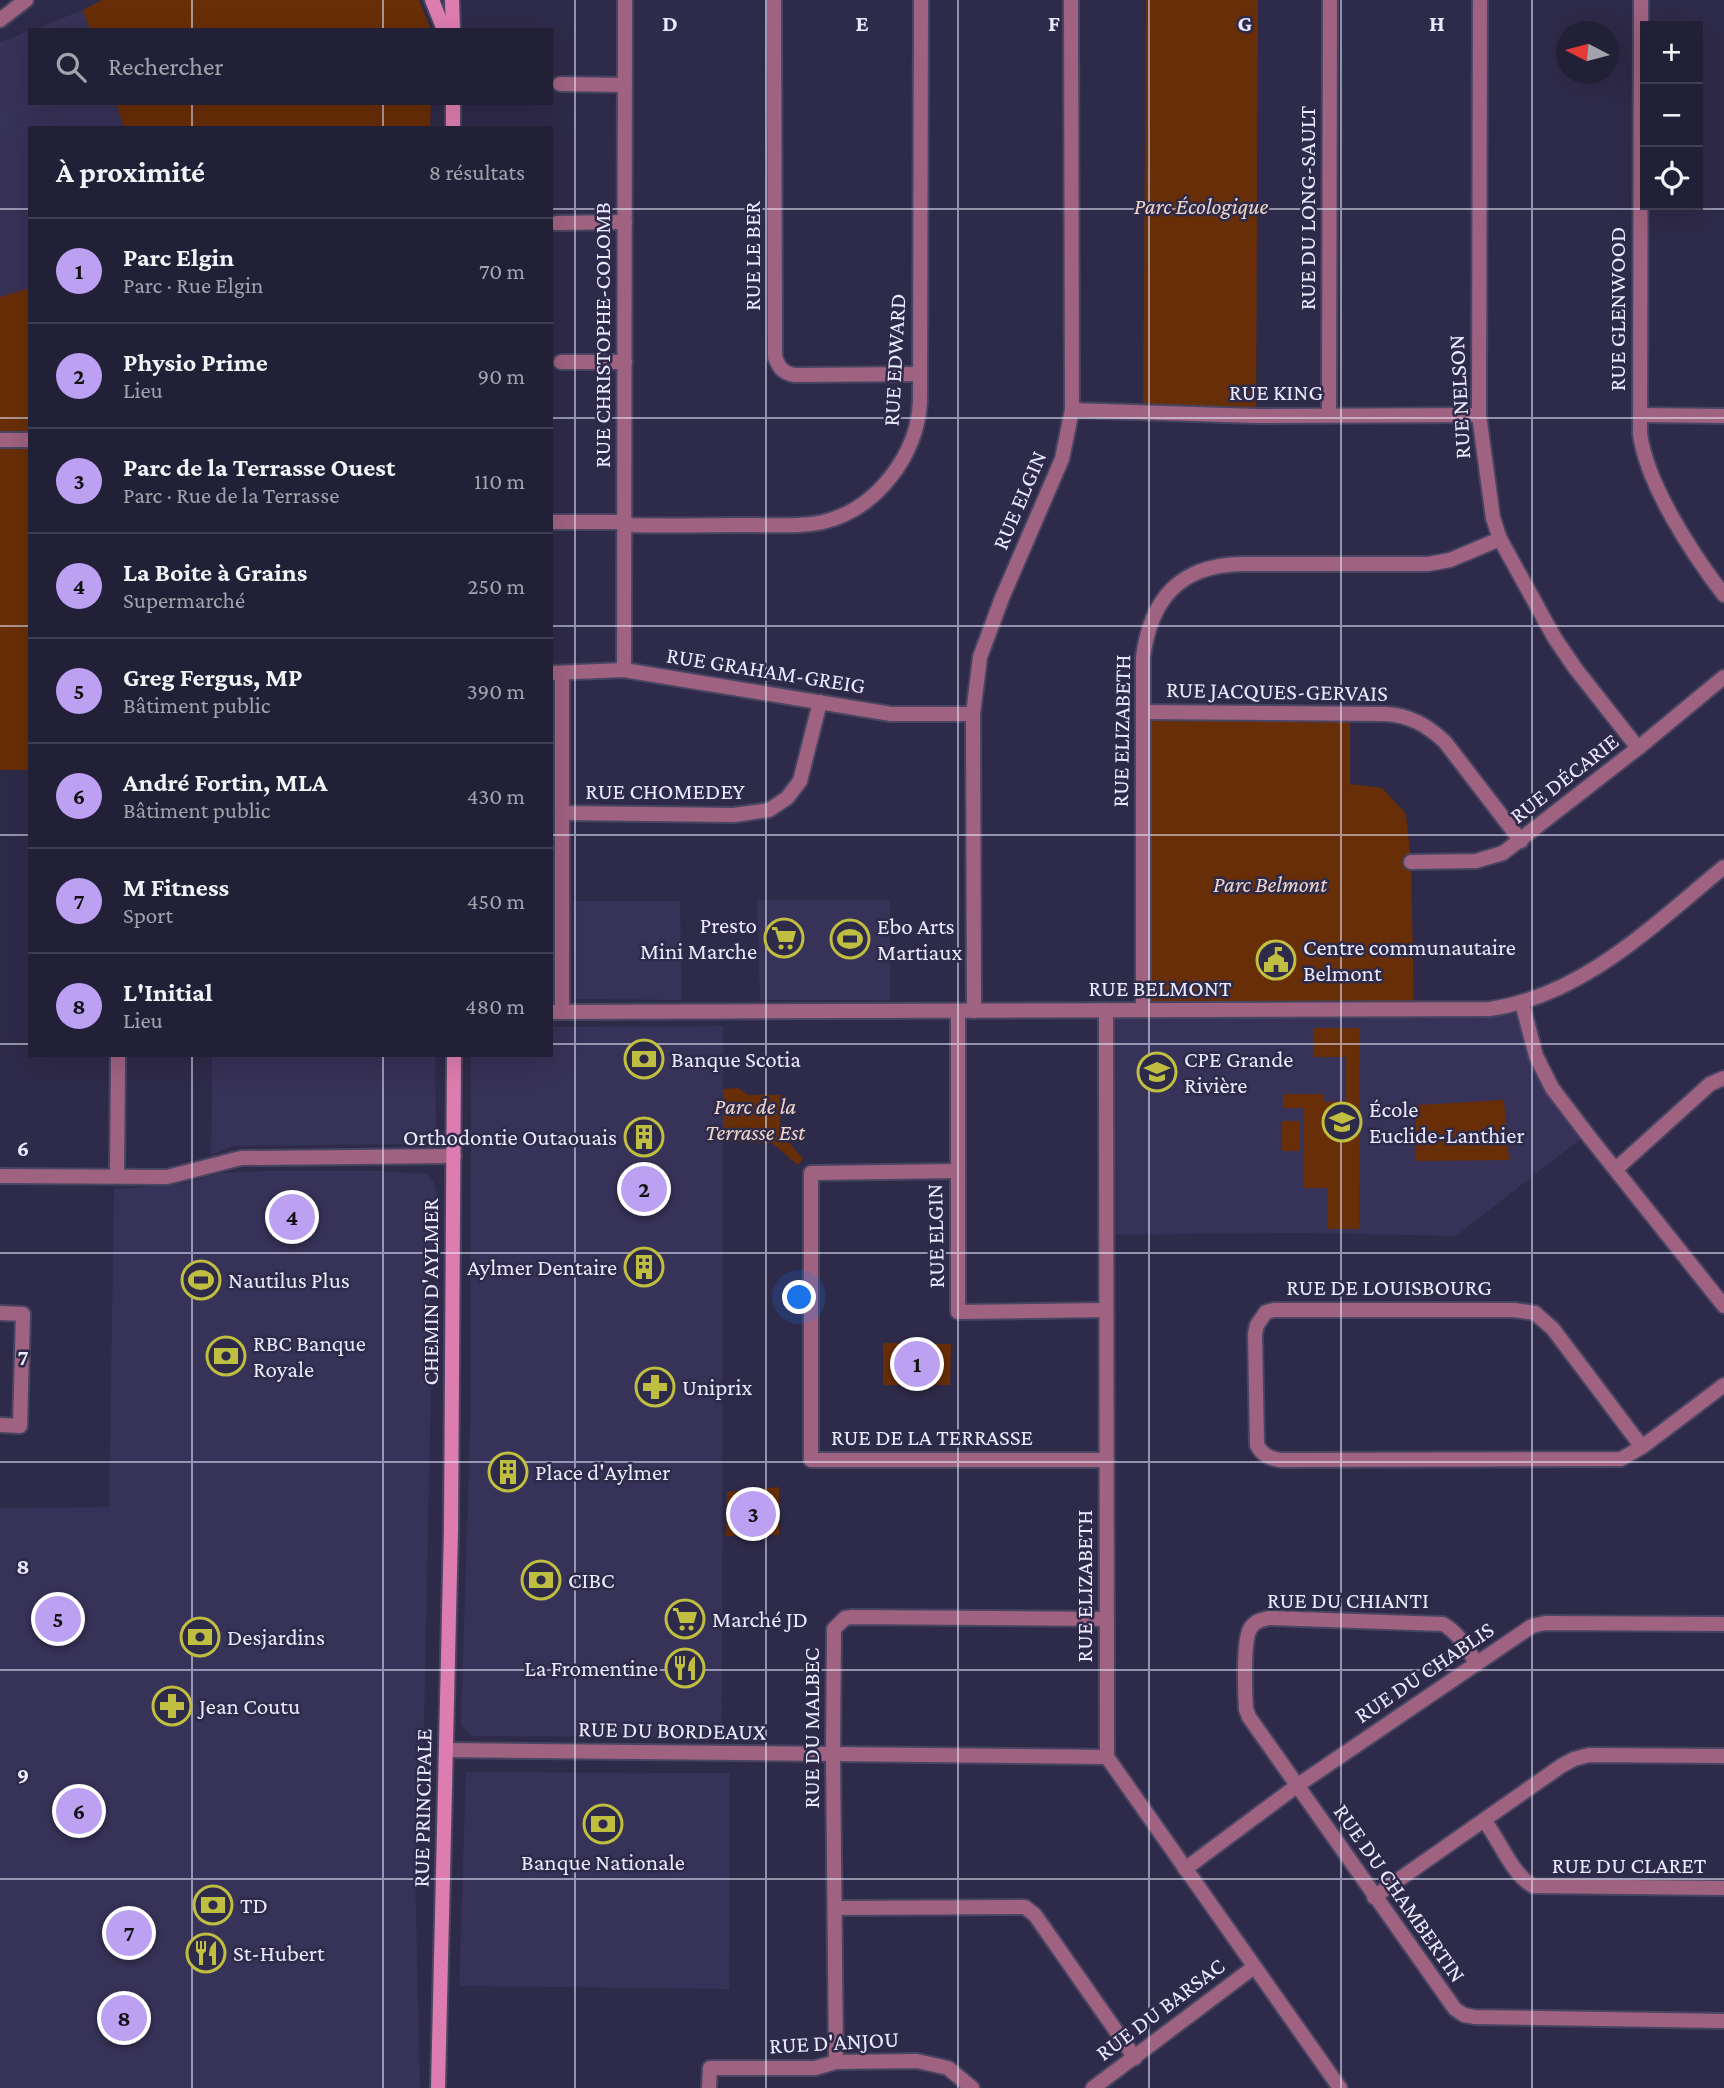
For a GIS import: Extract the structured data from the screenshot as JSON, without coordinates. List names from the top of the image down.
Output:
{
  "streets": {
    "main road": ["CHEMIN D'AYLMER", "RUE PRINCIPALE"],
    "street": [
      "RUE DU LONG-SAULT",
      "RUE LE BER",
      "RUE GLENWOOD",
      "RUE CHRISTOPHE-COLOMB",
      "RUE EDWARD",
      "RUE KING",
      "RUE NELSON",
      "RUE ELGIN",
      "RUE GRAHAM-GREIG",
      "RUE JACQUES-GERVAIS",
      "RUE ELIZABETH",
      "RUE DÉCARIE",
      "RUE CHOMEDEY",
      "RUE BELMONT",
      "RUE DE LOUISBOURG",
      "RUE DE LA TERRASSE",
      "RUE DU CHIANTI",
      "RUE DU CHABLIS",
      "RUE DU MALBEC",
      "RUE DU BORDEAUX",
      "RUE DU CLARET",
      "RUE DU CHAMBERTIN",
      "RUE DU BARSAC",
      "RUE D'ANJOU"
    ]
  },
  "crossings": [
    ["RUE DU LONG-SAULT", "RUE KING"],
    ["RUE LE BER", "RUE EDWARD"],
    ["RUE CHRISTOPHE-COLOMB", "RUE EDWARD"],
    ["RUE CHRISTOPHE-COLOMB", "RUE GRAHAM-GREIG"],
    ["RUE KING", "RUE NELSON"],
    ["RUE KING", "RUE ELGIN"],
    ["RUE NELSON", "RUE ELIZABETH"],
    ["RUE NELSON", "RUE DÉCARIE"],
    ["RUE ELGIN", "RUE GRAHAM-GREIG"],
    ["RUE ELGIN", "RUE ELIZABETH"],
    ["RUE ELGIN", "RUE BELMONT"],
    ["RUE ELGIN", "RUE DE LA TERRASSE"],
    ["RUE GRAHAM-GREIG", "RUE CHOMEDEY"],
    ["RUE JACQUES-GERVAIS", "RUE ELIZABETH"],
    ["RUE JACQUES-GERVAIS", "RUE DÉCARIE"],
    ["RUE ELIZABETH", "RUE BELMONT"],
    ["RUE ELIZABETH", "RUE DE LA TERRASSE"],
    ["RUE ELIZABETH", "RUE DU MALBEC"],
    ["RUE ELIZABETH", "RUE DU BORDEAUX"],
    ["CHEMIN D'AYLMER", "RUE PRINCIPALE"],
    ["RUE DU CHIANTI", "RUE DU CHABLIS"],
    ["RUE DU CHIANTI", "RUE DU CHAMBERTIN"],
    ["RUE DU CHABLIS", "RUE DU CHAMBERTIN"],
    ["RUE DU MALBEC", "RUE DU BORDEAUX"],
    ["RUE DU MALBEC", "RUE D'ANJOU"],
    ["RUE DU BORDEAUX", "RUE PRINCIPALE"]
  ],
  "parks": ["Parc Écologique", "Parc Belmont", "Parc de la Terrasse Est"],
  "places": {
    "supermarket": ["Presto Mini Marche", "Marché JD"],
    "sports": ["Ebo Arts Martiaux", "Nautilus Plus"],
    "public building": ["Centre communautaire Belmont"],
    "bank": [
      "Banque Scotia",
      "RBC Banque Royale",
      "CIBC",
      "Desjardins",
      "Banque Nationale",
      "TD"
    ],
    "school or university": ["CPE Grande Rivière", "École Euclide-Lanthier"],
    "building": ["Orthodontie Outaouais", "Aylmer Dentaire", "Place d'Aylmer"],
    "pharmacy": ["Uniprix", "Jean Coutu"],
    "restaurant": ["La Fromentine", "St-Hubert"]
  },
  "north": "left",
  "page": {
    "map_buttons": ["+", "−"],
    "search": "Rechercher",
    "heading": ["À proximité", "8 résultats"],
    "list": [
      {
        "mark": "1",
        "name": "Parc Elgin",
        "note": "Parc · Rue Elgin",
        "value": "70 m"
      },
      {
        "mark": "2",
        "name": "Physio Prime",
        "note": "Lieu",
        "value": "90 m"
      },
      {
        "mark": "3",
        "name": "Parc de la Terrasse Ouest",
        "note": "Parc · Rue de la Terrasse",
        "value": "110 m"
      },
      {
        "mark": "4",
        "name": "La Boite à Grains",
        "note": "Supermarché",
        "value": "250 m"
      },
      {
        "mark": "5",
        "name": "Greg Fergus, MP",
        "note": "Bâtiment public",
        "value": "390 m"
      },
      {
        "mark": "6",
        "name": "André Fortin, MLA",
        "note": "Bâtiment public",
        "value": "430 m"
      },
      {
        "mark": "7",
        "name": "M Fitness",
        "note": "Sport",
        "value": "450 m"
      },
      {
        "mark": "8",
        "name": "L'Initial",
        "note": "Lieu",
        "value": "480 m"
      }
    ],
    "pins": [
      "2",
      "4",
      "1",
      "3",
      "5",
      "6",
      "7",
      "8"
    ]
  },
  "grid": {
    "columns": [
      "D",
      "E",
      "F",
      "G",
      "H"
    ],
    "rows": [
      "6",
      "7",
      "8",
      "9"
    ]
  }
}
